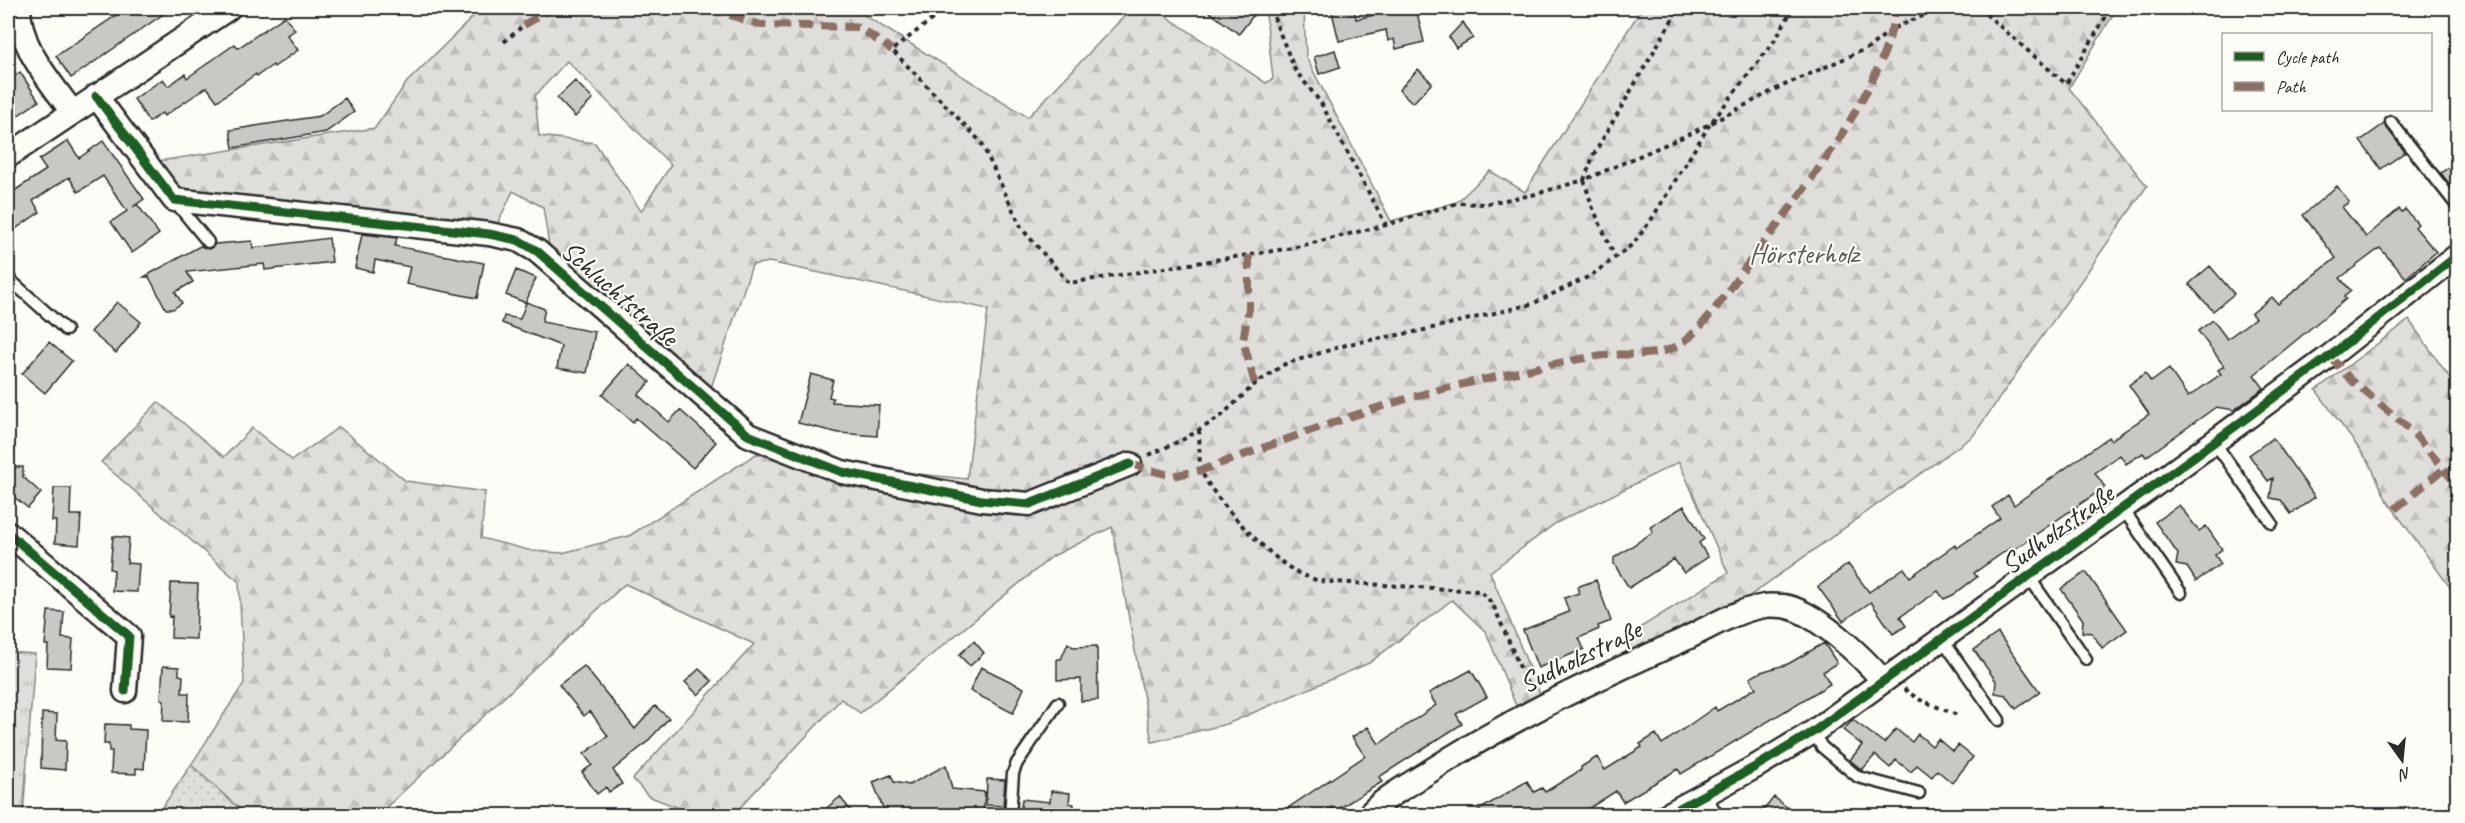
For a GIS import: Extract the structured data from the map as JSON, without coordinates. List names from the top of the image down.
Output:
{
  "streets": {
    "street": ["Schluchtstraße", "Sudholzstraße"]
  },
  "parks": ["Hörsterholz"],
  "legend": ["Cycle path", "Path"],
  "north": "bottom"
}
